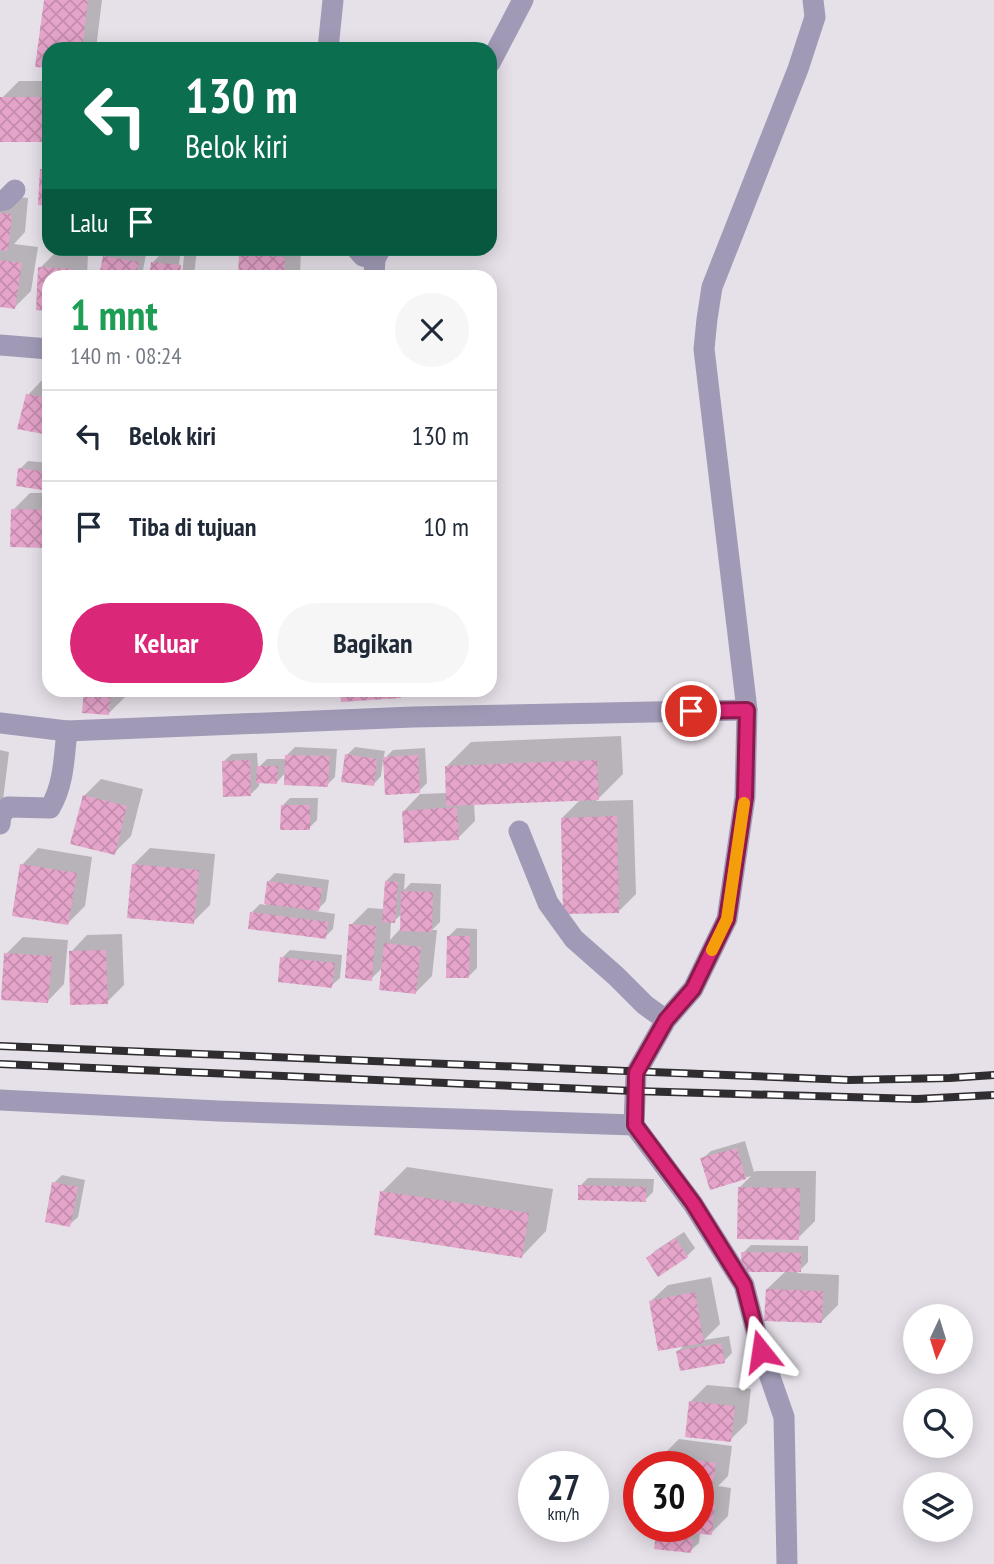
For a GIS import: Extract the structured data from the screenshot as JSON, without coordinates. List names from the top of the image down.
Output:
{
  "north": "bottom",
  "page": {
    "turn": ["130 m", "Belok kiri"],
    "then": "Lalu",
    "heading": ["1 mnt", "140 m · 08:24"],
    "list": [
      {
        "name": "Belok kiri",
        "value": "130 m"
      },
      {
        "name": "Tiba di tujuan",
        "value": "10 m"
      }
    ],
    "buttons": ["Keluar", "Bagikan"],
    "speed": "27 km/h",
    "limit": "30"
  }
}
